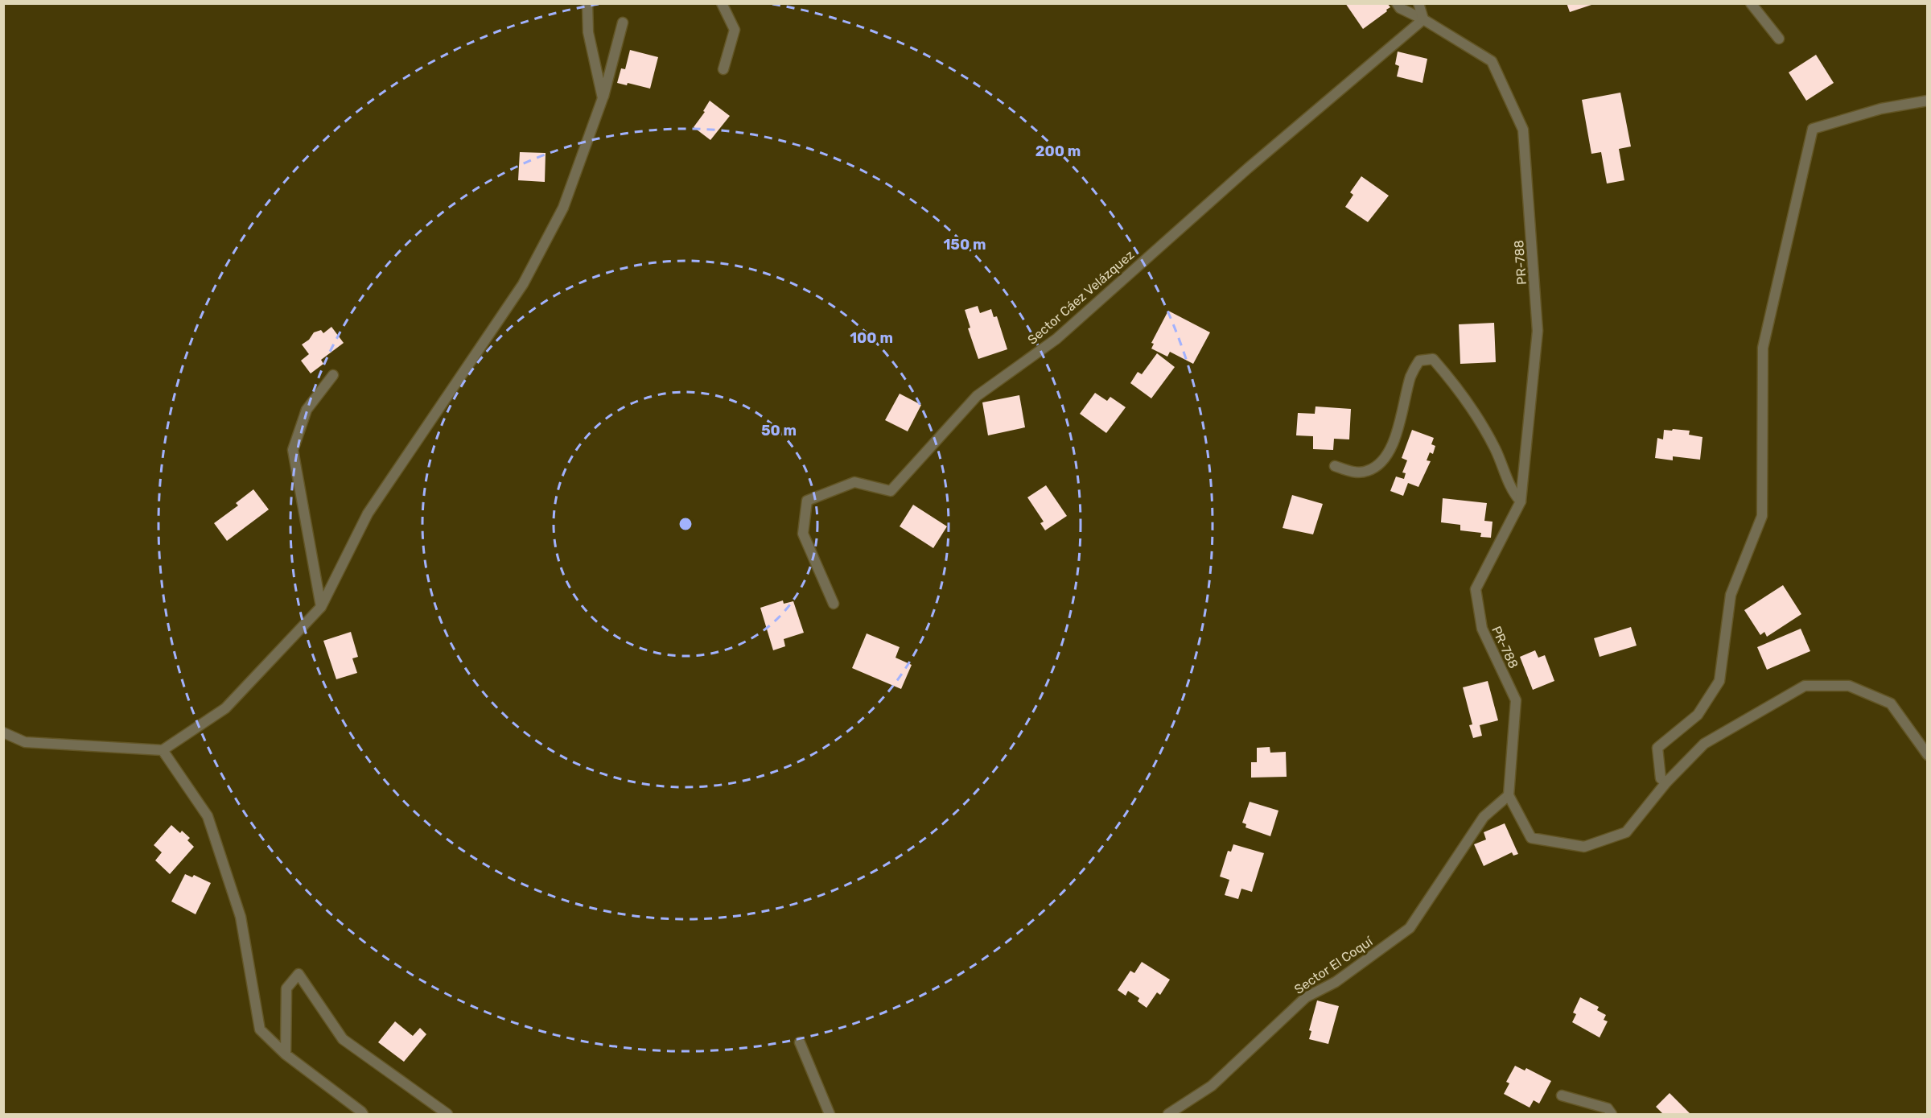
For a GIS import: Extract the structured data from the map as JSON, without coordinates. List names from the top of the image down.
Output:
{
  "streets": {
    "street": ["PR-788", "Sector Cáez Velázquez", "Sector El Coquí"]
  },
  "crossings": [
    ["PR-788", "Sector Cáez Velázquez"],
    ["PR-788", "Sector El Coquí"]
  ],
  "rings": [
    "200 m",
    "150 m",
    "100 m",
    "50 m"
  ]
}
